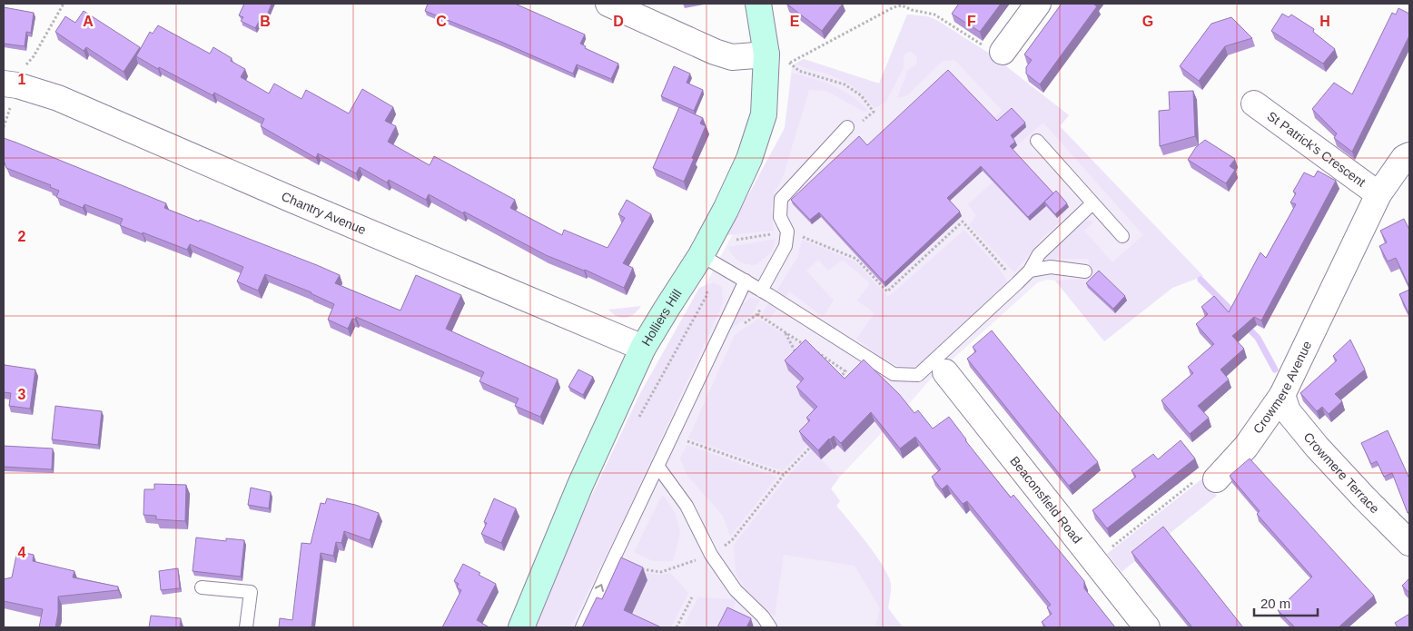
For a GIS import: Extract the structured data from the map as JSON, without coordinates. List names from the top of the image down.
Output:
{
  "streets": {
    "main road": ["Holliers Hill"],
    "street": [
      "St Patrick's Crescent",
      "Chantry Avenue",
      "Crowmere Avenue",
      "Crowmere Terrace",
      "Beaconsfield Road"
    ]
  },
  "crossings": [
    ["St Patrick's Crescent", "Crowmere Avenue"],
    ["Chantry Avenue", "Holliers Hill"],
    ["Crowmere Avenue", "Crowmere Terrace"]
  ],
  "scale_bar": "20 m",
  "grid": {
    "columns": [
      "A",
      "B",
      "C",
      "D",
      "E",
      "F",
      "G",
      "H"
    ],
    "rows": [
      "1",
      "2",
      "3",
      "4"
    ]
  }
}
